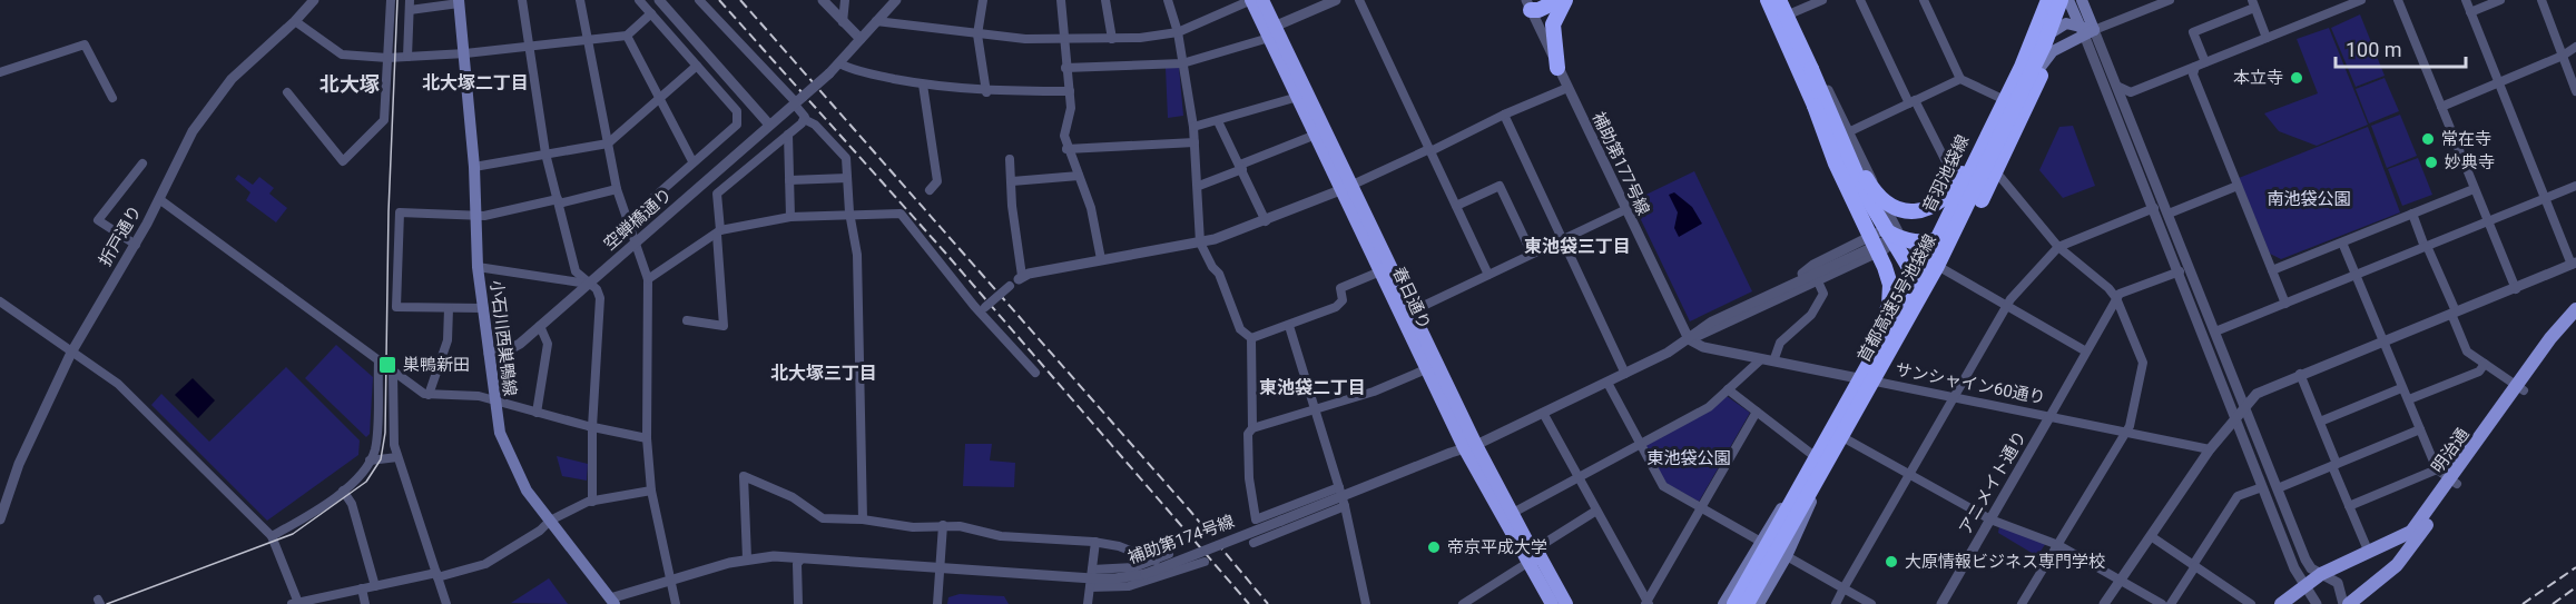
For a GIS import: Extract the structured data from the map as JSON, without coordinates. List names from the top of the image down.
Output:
{
  "streets": {
    "highway": ["春日通り", "首都高速5号池袋線"],
    "main road": ["音羽池袋線", "小石川西巣鴨線", "明治通"],
    "street": [
      "補助第177号線",
      "空蝉橋通り",
      "折戸通り",
      "サンシャイン60通り",
      "アニメイト通り",
      "補助第174号線"
    ]
  },
  "crossings": [
    ["補助第177号線", "サンシャイン60通り"],
    ["補助第177号線", "補助第174号線"],
    ["音羽池袋線", "首都高速5号池袋線"],
    ["音羽池袋線", "サンシャイン60通り"],
    ["空蝉橋通り", "小石川西巣鴨線"],
    ["春日通り", "補助第174号線"],
    ["小石川西巣鴨線", "補助第174号線"],
    ["サンシャイン60通り", "アニメイト通り"],
    ["サンシャイン60通り", "補助第174号線"]
  ],
  "districts": [
    "北大塚二丁目",
    "北大塚",
    "東池袋三丁目",
    "北大塚三丁目",
    "東池袋二丁目"
  ],
  "parks": ["南池袋公園", "東池袋公園"],
  "places": {
    "other": [
      "本立寺",
      "常在寺",
      "妙典寺",
      "帝京平成大学",
      "大原情報ビジネス専門学校"
    ],
    "transit": ["巣鴨新田"]
  },
  "scale_bar": "100 m"
}
